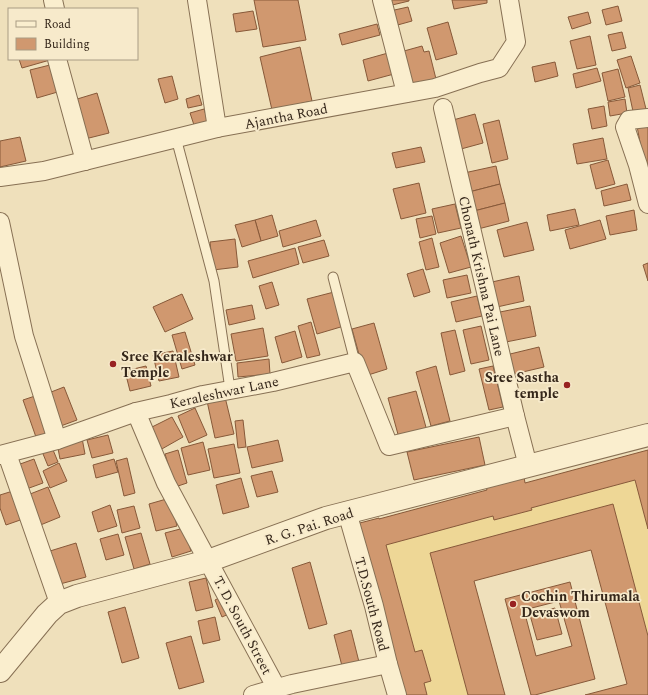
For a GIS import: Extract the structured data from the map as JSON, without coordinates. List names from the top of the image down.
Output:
{
  "streets": {
    "street": [
      "Ajantha Road",
      "Chonath Krishna Pai Lane",
      "Keraleshwar Lane",
      "R. G. Pai. Road",
      "T.D.South Road",
      "T. D. South Street"
    ]
  },
  "crossings": [
    ["Chonath Krishna Pai Lane", "R. G. Pai. Road"],
    ["R. G. Pai. Road", "T.D.South Road"],
    ["R. G. Pai. Road", "T. D. South Street"],
    ["T.D.South Road", "T. D. South Street"]
  ],
  "places": ["Sree Keraleshwar Temple", "Sree Sastha temple", "Cochin Thirumala Devaswom"],
  "legend": ["Road", "Building"]
}
